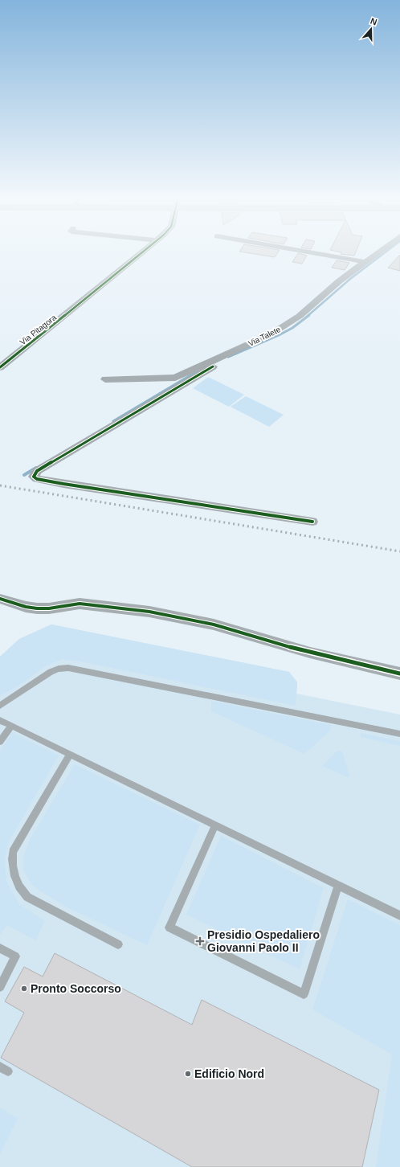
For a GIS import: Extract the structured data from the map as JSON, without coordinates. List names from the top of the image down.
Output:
{
  "streets": {
    "street": ["Via Pitagora", "Via Talete"]
  },
  "places": {
    "health": ["Presidio Ospedaliero Giovanni Paolo II"],
    "other": ["Pronto Soccorso", "Edificio Nord"]
  },
  "north": "top"
}
